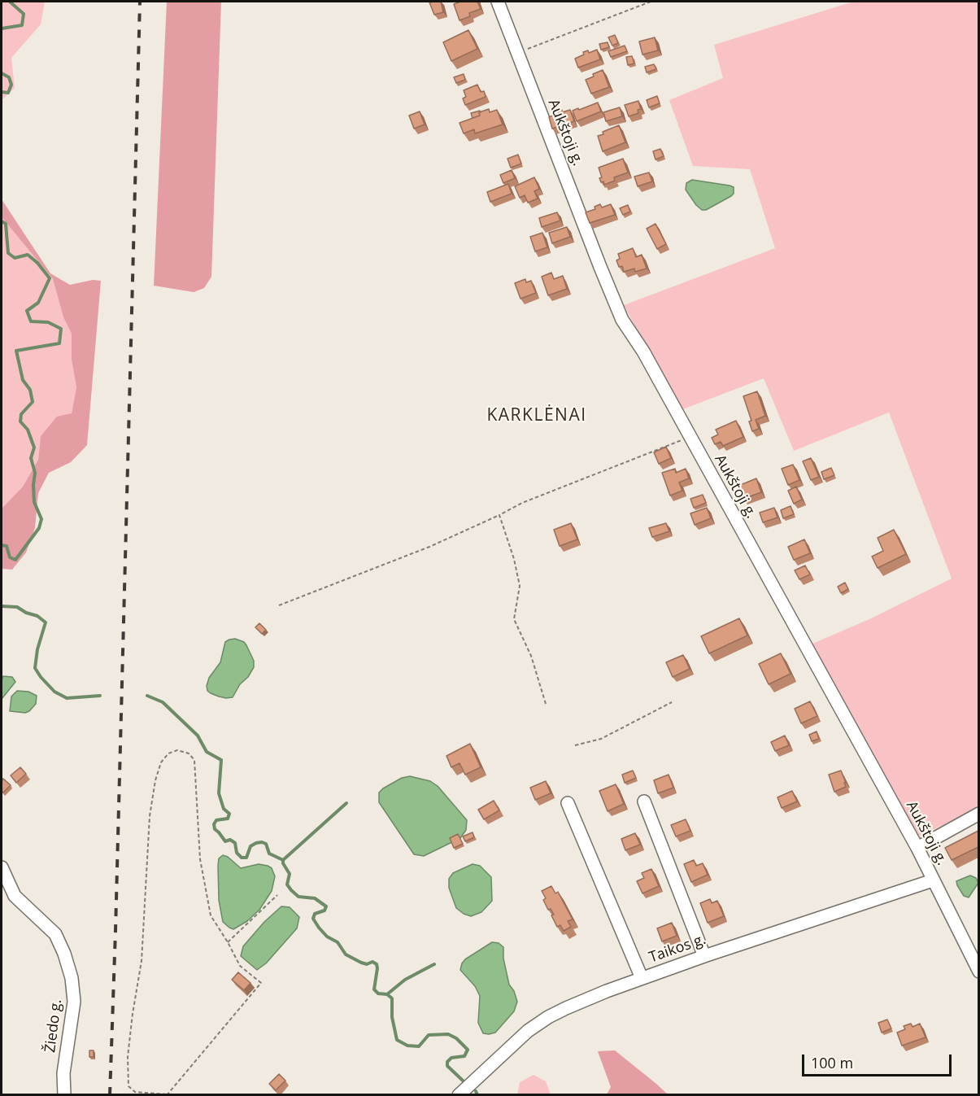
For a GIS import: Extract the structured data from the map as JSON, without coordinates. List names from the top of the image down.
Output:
{
  "streets": {
    "street": ["Aukštoji g.", "Taikos g.", "Žiedo g."]
  },
  "crossings": [
    ["Aukštoji g.", "Taikos g."]
  ],
  "districts": ["KARKLĖNAI"],
  "scale_bar": "100 m"
}
